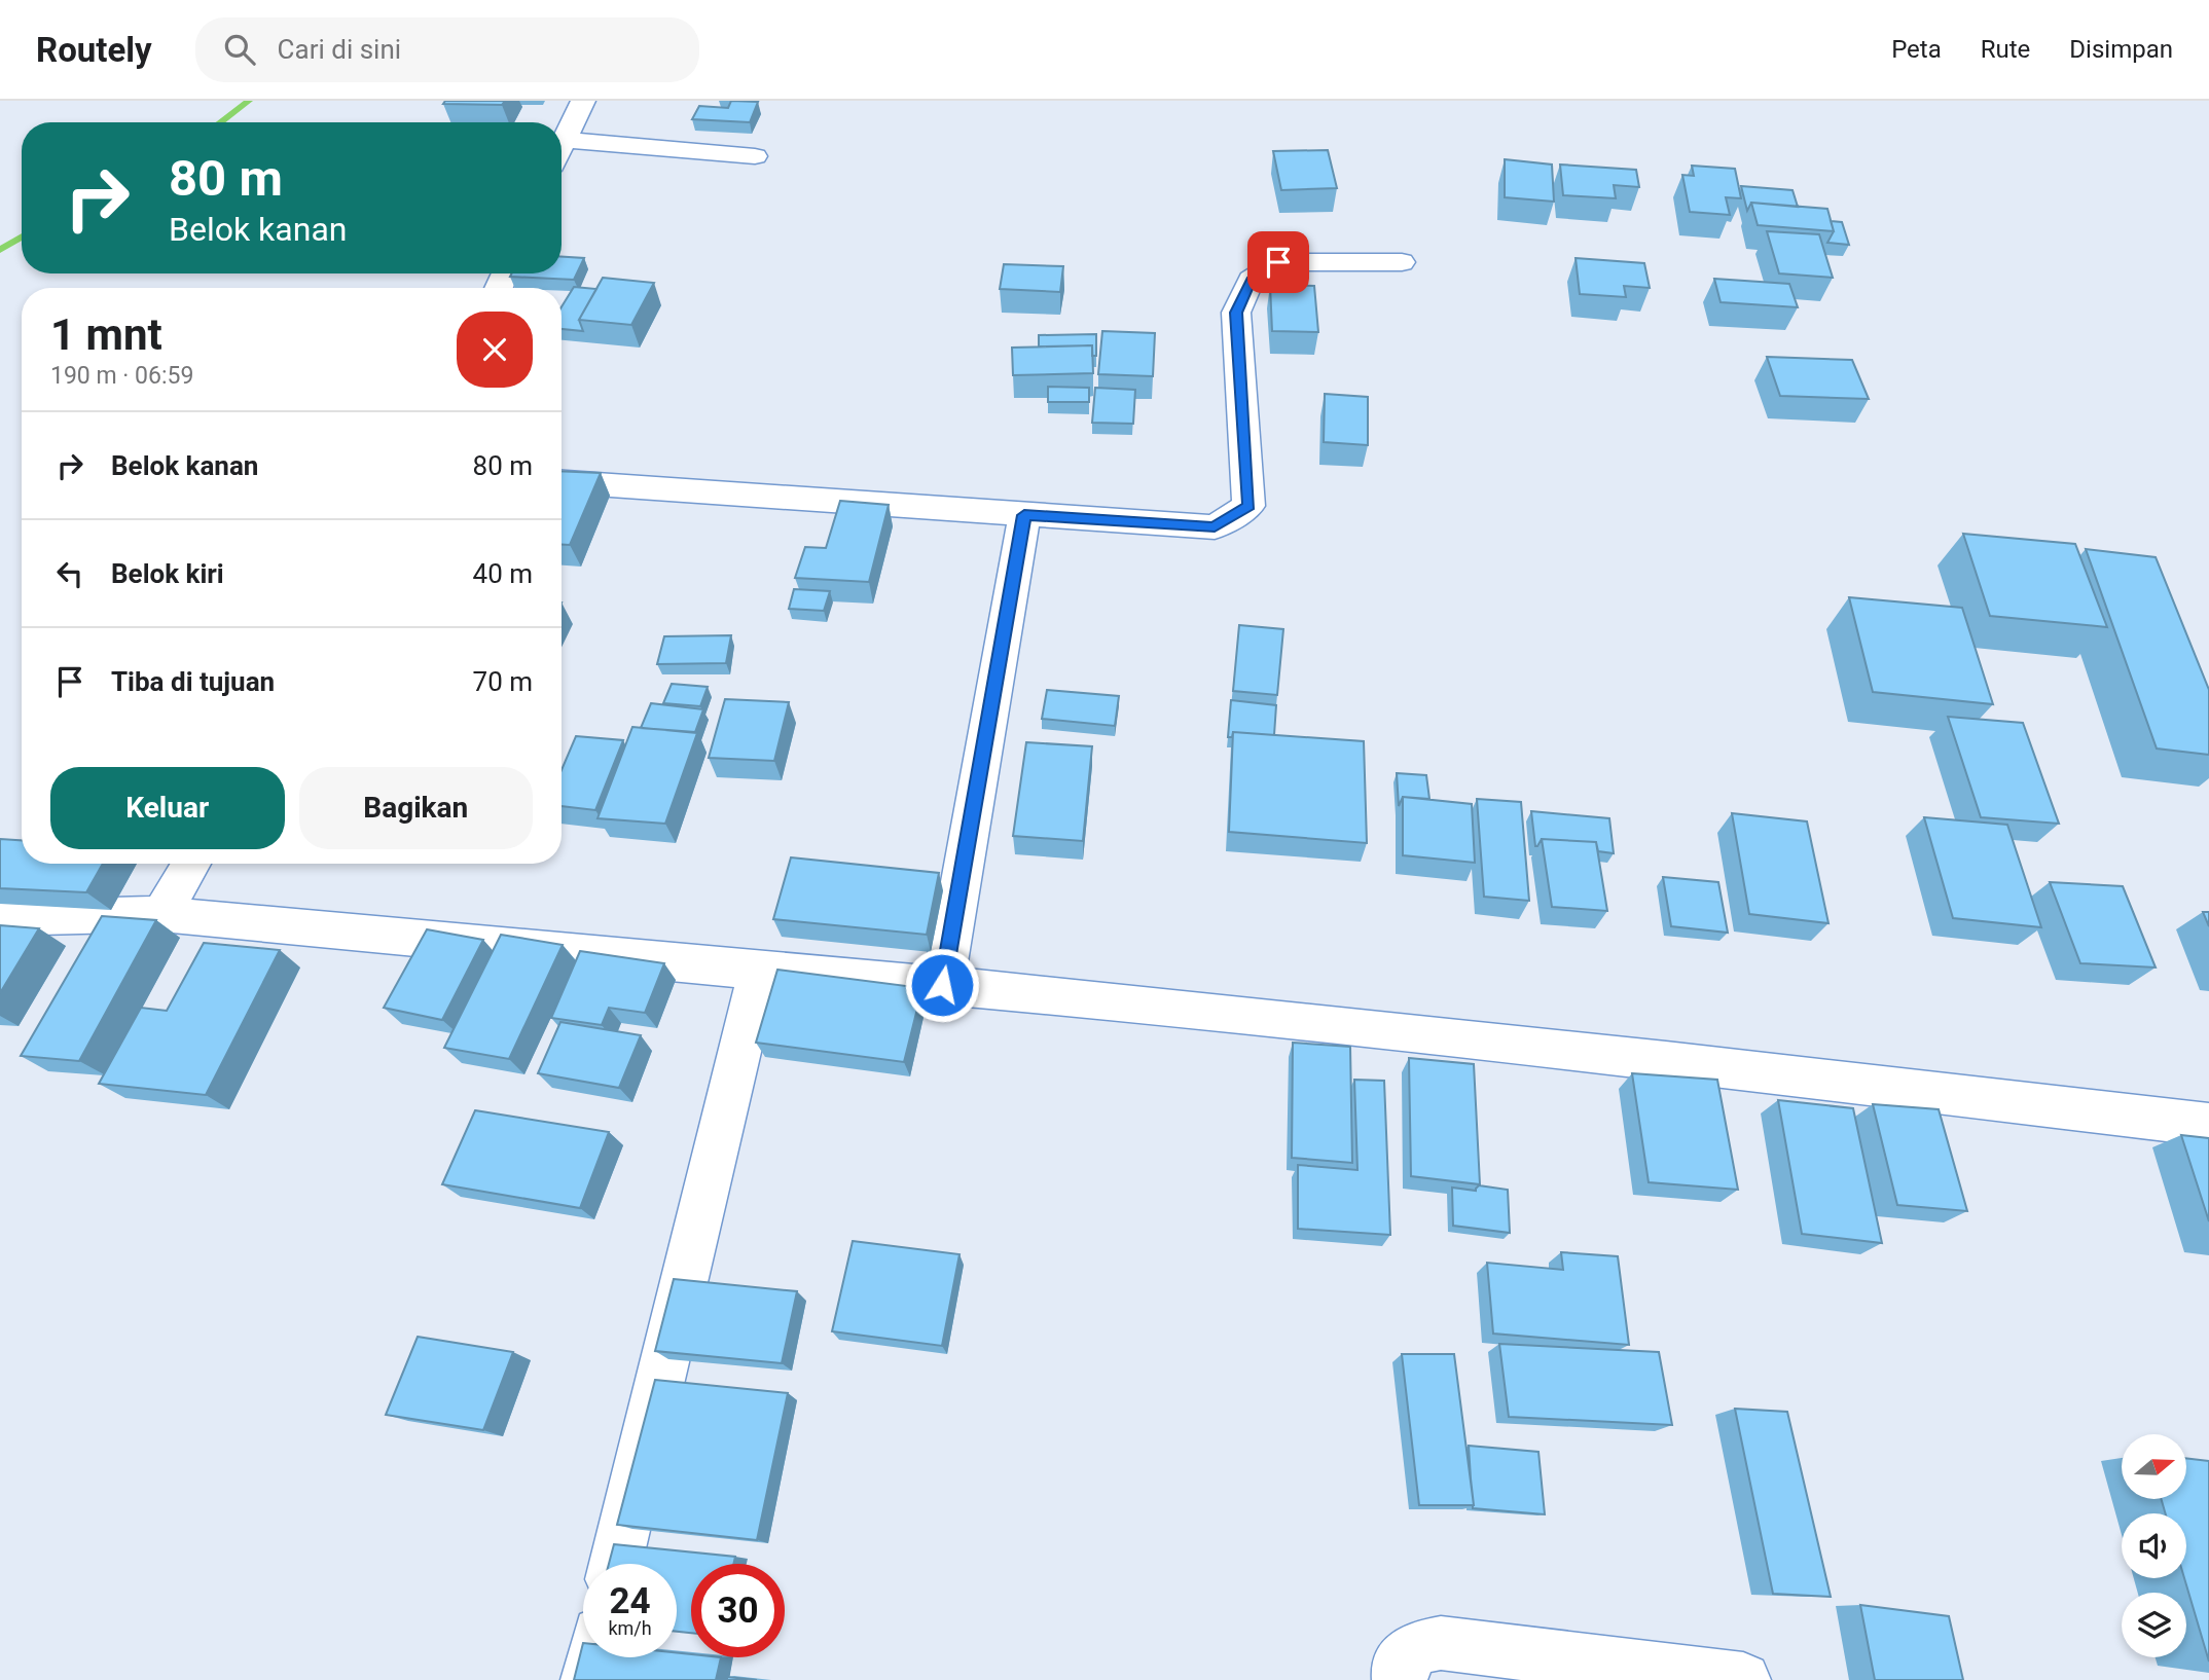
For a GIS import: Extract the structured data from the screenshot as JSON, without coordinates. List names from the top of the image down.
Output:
{
  "north": "right",
  "page": {
    "header": "Routely",
    "search": "Cari di sini",
    "nav": ["Peta", "Rute", "Disimpan"],
    "turn": ["80 m", "Belok kanan"],
    "heading": ["1 mnt", "190 m · 06:59"],
    "list": [
      {
        "name": "Belok kanan",
        "value": "80 m"
      },
      {
        "name": "Belok kiri",
        "value": "40 m"
      },
      {
        "name": "Tiba di tujuan",
        "value": "70 m"
      }
    ],
    "buttons": ["Keluar", "Bagikan"],
    "speed": "24 km/h",
    "limit": "30"
  }
}
